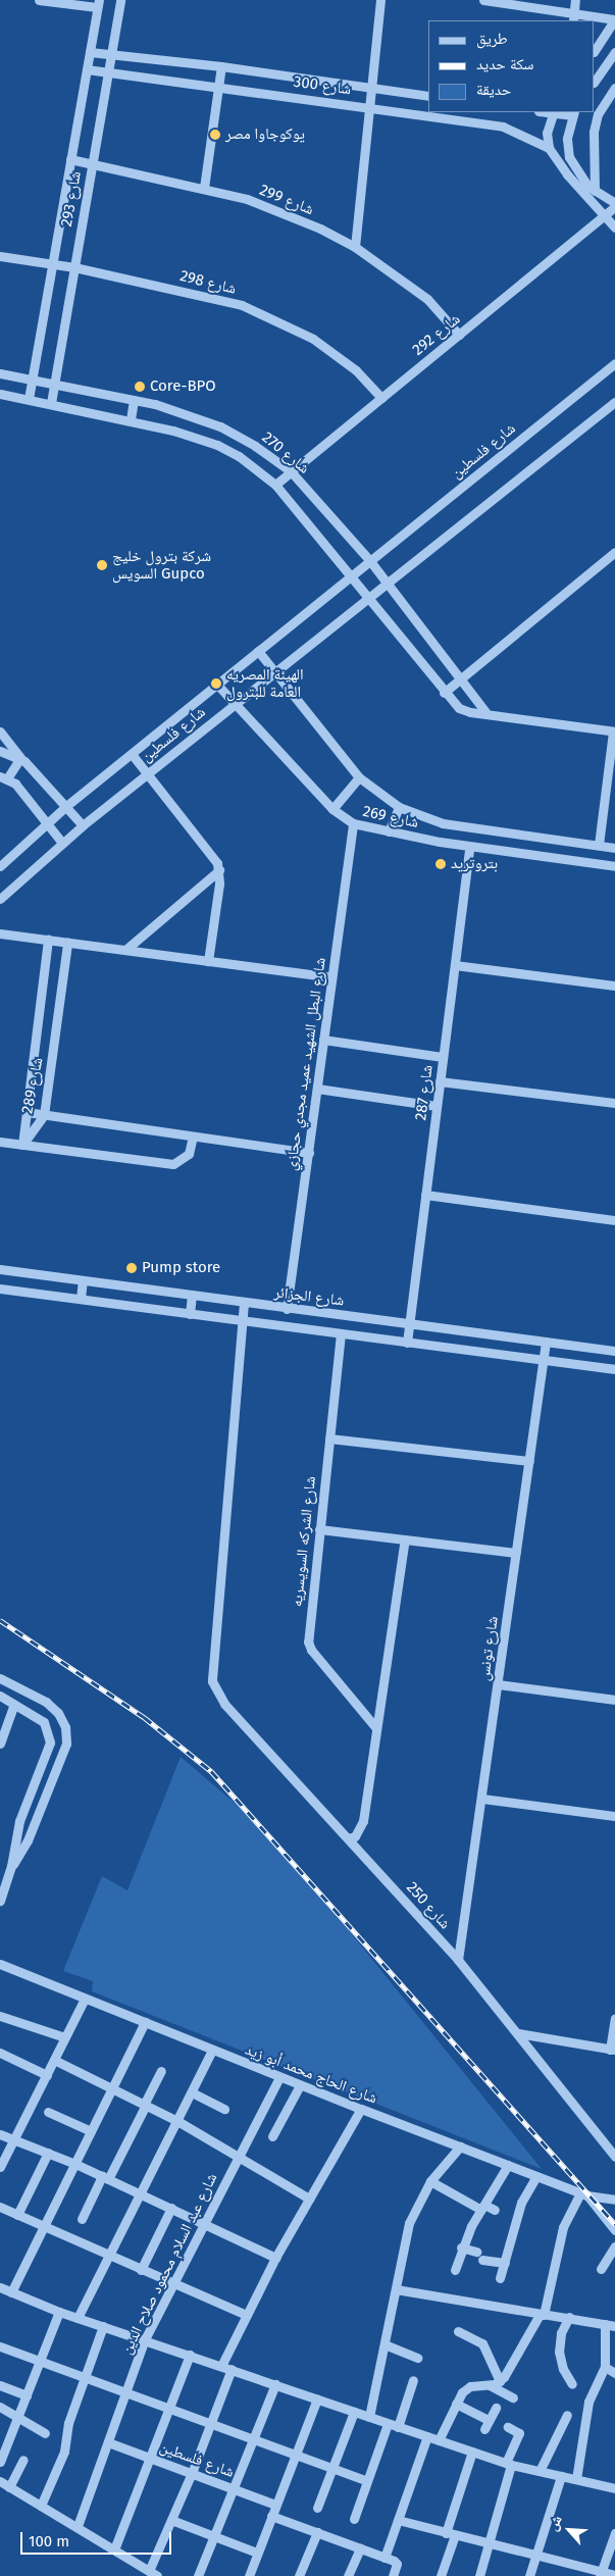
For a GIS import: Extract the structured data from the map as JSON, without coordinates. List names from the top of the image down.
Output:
{
  "streets": {
    "street": [
      "شارع 300",
      "شارع 293",
      "شارع 299",
      "شارع 298",
      "شارع 292",
      "شارع فلسطين",
      "شارع 270",
      "شارع 269",
      "شارع البطل الشهيد عميد مجدي حجازي",
      "شارع 289",
      "شارع 287",
      "شارع الجزائر",
      "شارع الشركه السويسريه",
      "شارع تونس",
      "شارع 250",
      "شارع الحاج محمد أبو زيد",
      "شارع عبد السلام محمود صلاح الدين"
    ]
  },
  "crossings": [
    ["شارع 300", "شارع 293"],
    ["شارع 293", "شارع 299"],
    ["شارع 293", "شارع 298"],
    ["شارع 293", "شارع 270"],
    ["شارع 299", "شارع 292"],
    ["شارع 298", "شارع 292"],
    ["شارع 292", "شارع 270"],
    ["شارع فلسطين", "شارع 270"],
    ["شارع فلسطين", "شارع 269"],
    ["شارع فلسطين", "شارع عبد السلام محمود صلاح الدين"],
    ["شارع 269", "شارع البطل الشهيد عميد مجدي حجازي"],
    ["شارع 269", "شارع 287"],
    ["شارع البطل الشهيد عميد مجدي حجازي", "شارع الجزائر"],
    ["شارع 287", "شارع الجزائر"],
    ["شارع الجزائر", "شارع تونس"],
    ["شارع تونس", "شارع 250"],
    ["شارع الحاج محمد أبو زيد", "شارع عبد السلام محمود صلاح الدين"]
  ],
  "places": [
    "يوكوجاوا مصر",
    "Core-BPO",
    "شركة بترول خليج السويس Gupco",
    "الهيئة المصريه العامة للبترول",
    "بتروتريد",
    "Pump store"
  ],
  "legend": ["طريق", "سكة حديد", "حديقة"],
  "scale_bar": "100 m",
  "north": "top left"
}
